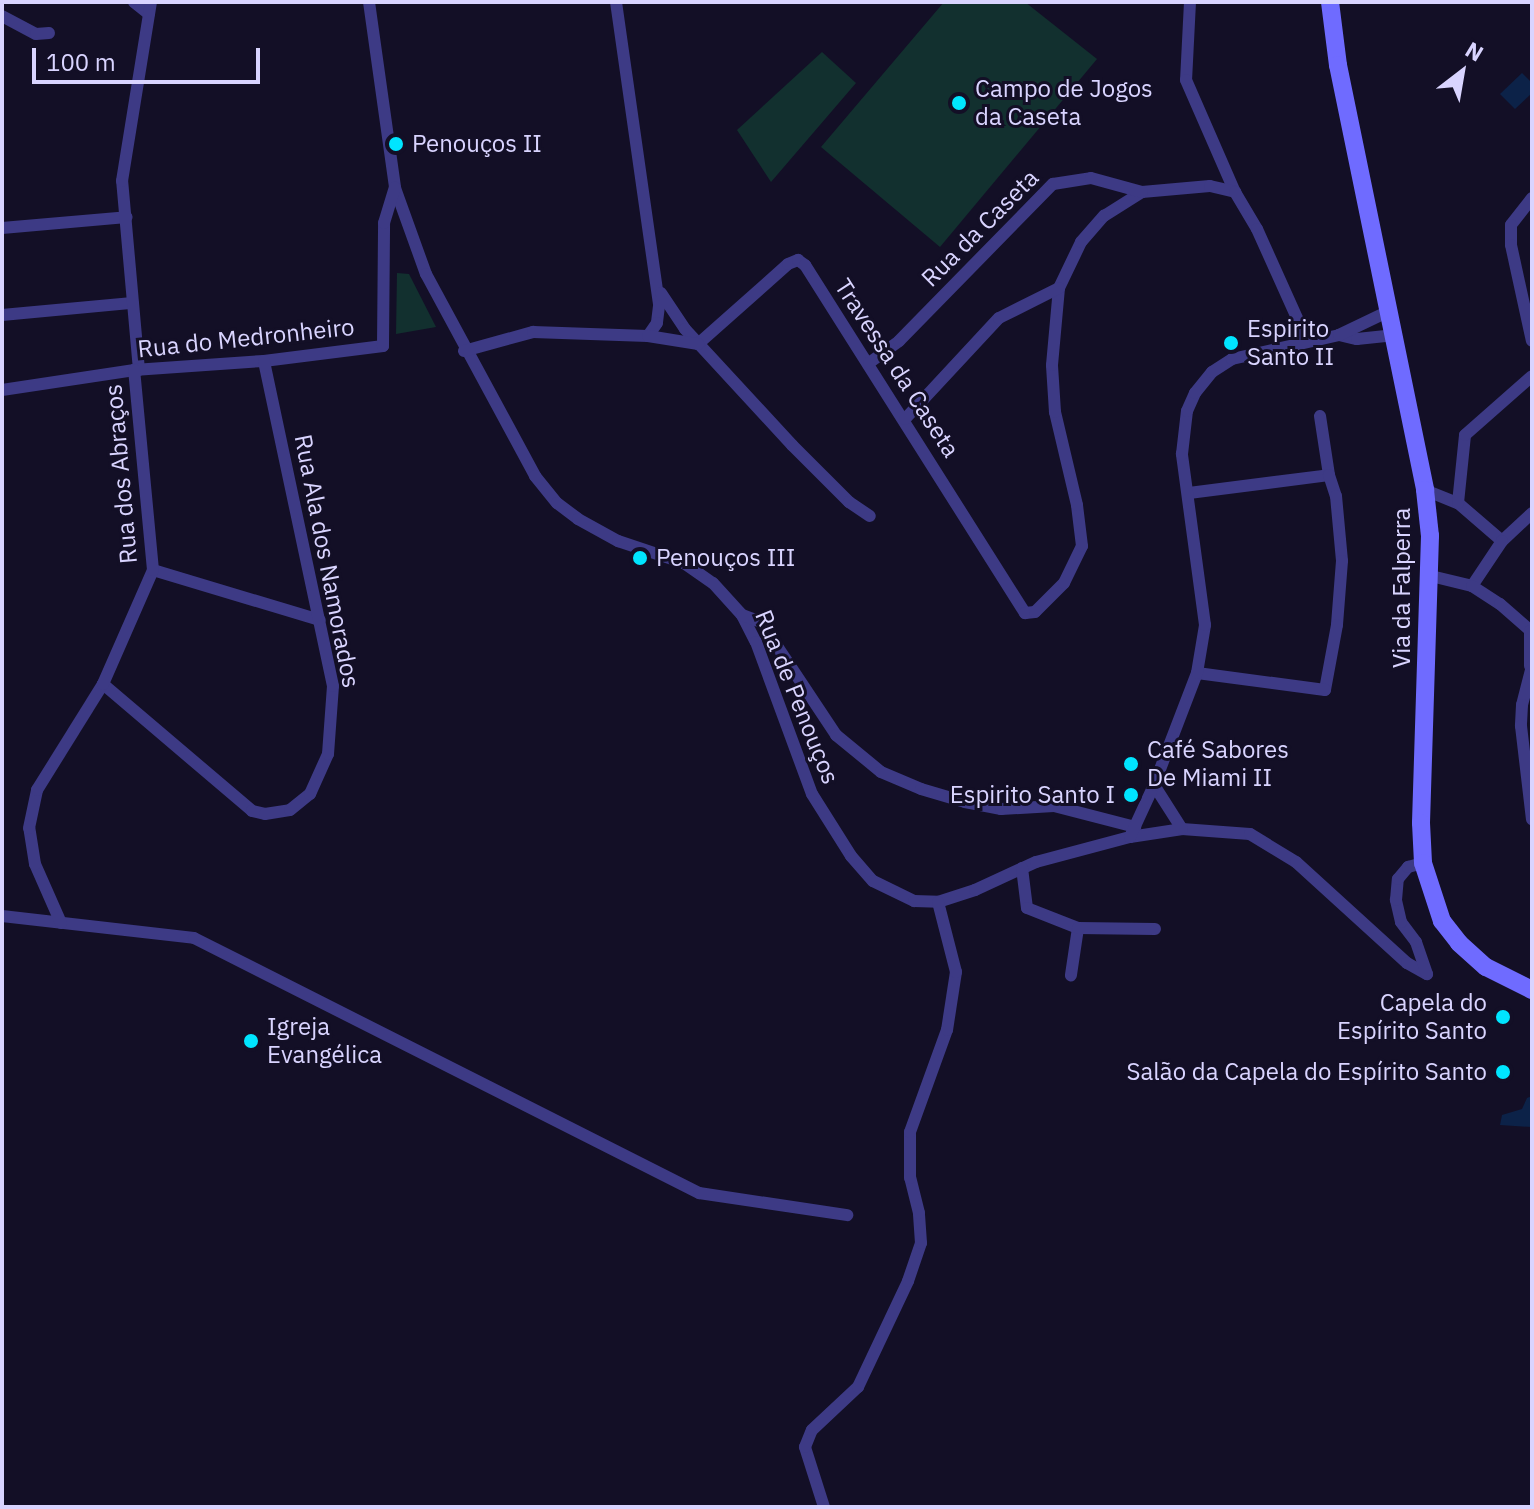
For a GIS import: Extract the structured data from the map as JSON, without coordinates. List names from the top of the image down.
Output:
{
  "streets": {
    "main road": ["Via da Falperra"],
    "street": [
      "Rua da Caseta",
      "Rua do Medronheiro",
      "Travessa da Caseta",
      "Rua dos Abraços",
      "Rua Ala dos Namorados",
      "Rua de Penouços"
    ]
  },
  "crossings": [
    ["Rua da Caseta", "Travessa da Caseta"],
    ["Rua do Medronheiro", "Rua dos Abraços"],
    ["Rua do Medronheiro", "Rua Ala dos Namorados"],
    ["Rua do Medronheiro", "Rua de Penouços"],
    ["Rua dos Abraços", "Rua Ala dos Namorados"],
    ["Via da Falperra", "Rua de Penouços"]
  ],
  "places": [
    "Campo de Jogos da Caseta",
    "Penouços II",
    "Espirito Santo II",
    "Penouços III",
    "Café Sabores De Miami II",
    "Espirito Santo I",
    "Capela do Espírito Santo",
    "Igreja Evangélica",
    "Salão da Capela do Espírito Santo"
  ],
  "scale_bar": "100 m",
  "north": "top right"
}
